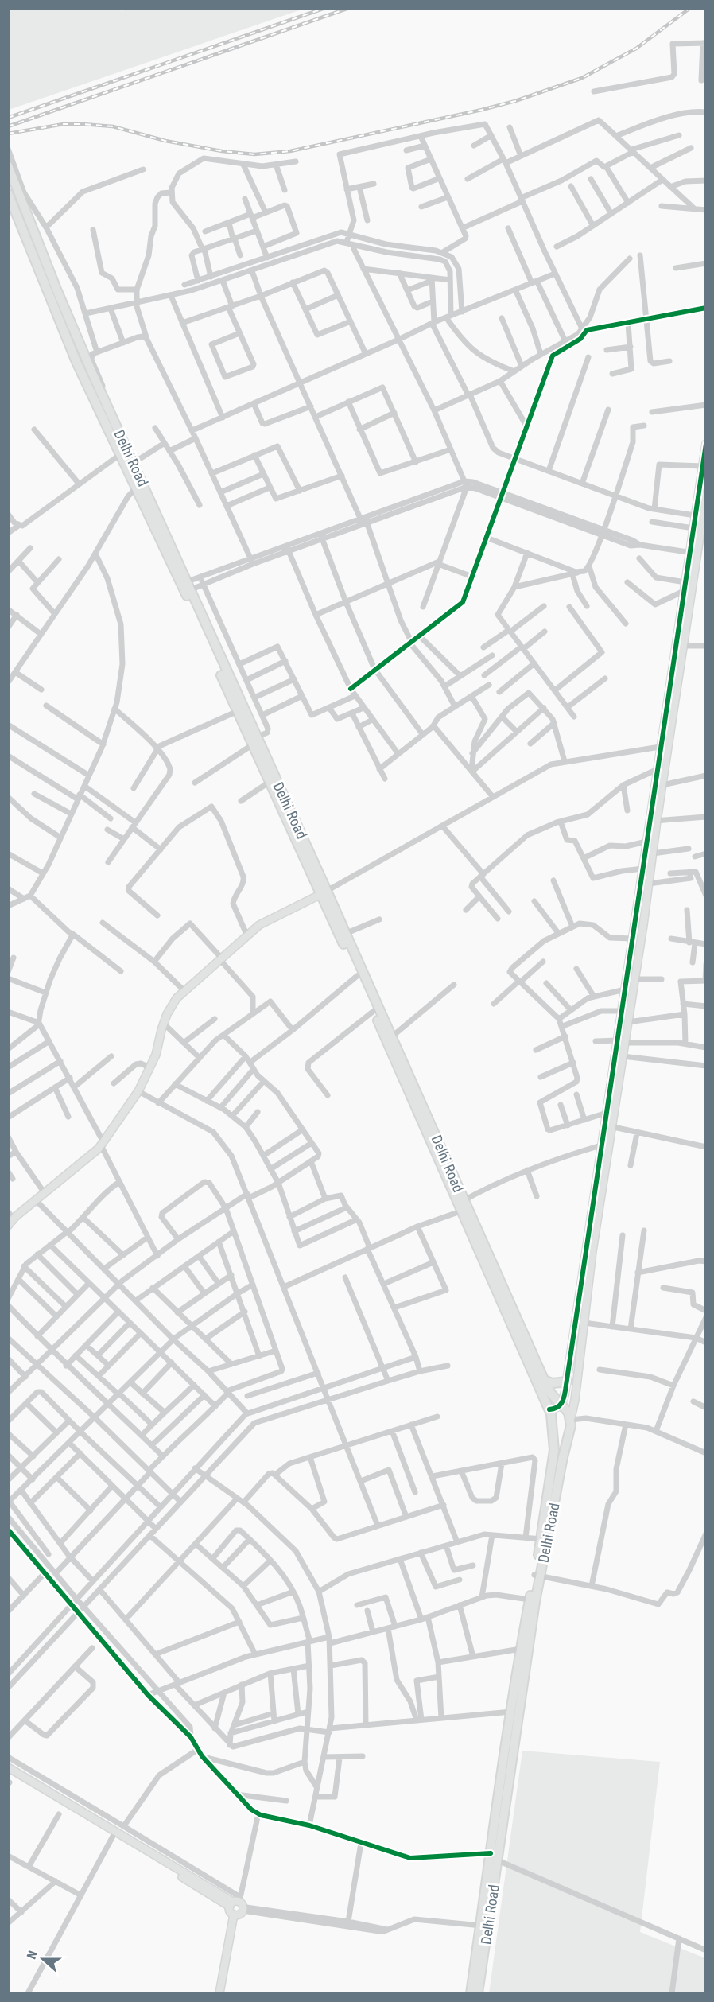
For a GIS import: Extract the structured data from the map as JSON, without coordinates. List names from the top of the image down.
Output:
{
  "streets": {
    "main road": ["Delhi Road"]
  },
  "north": "left"
}
